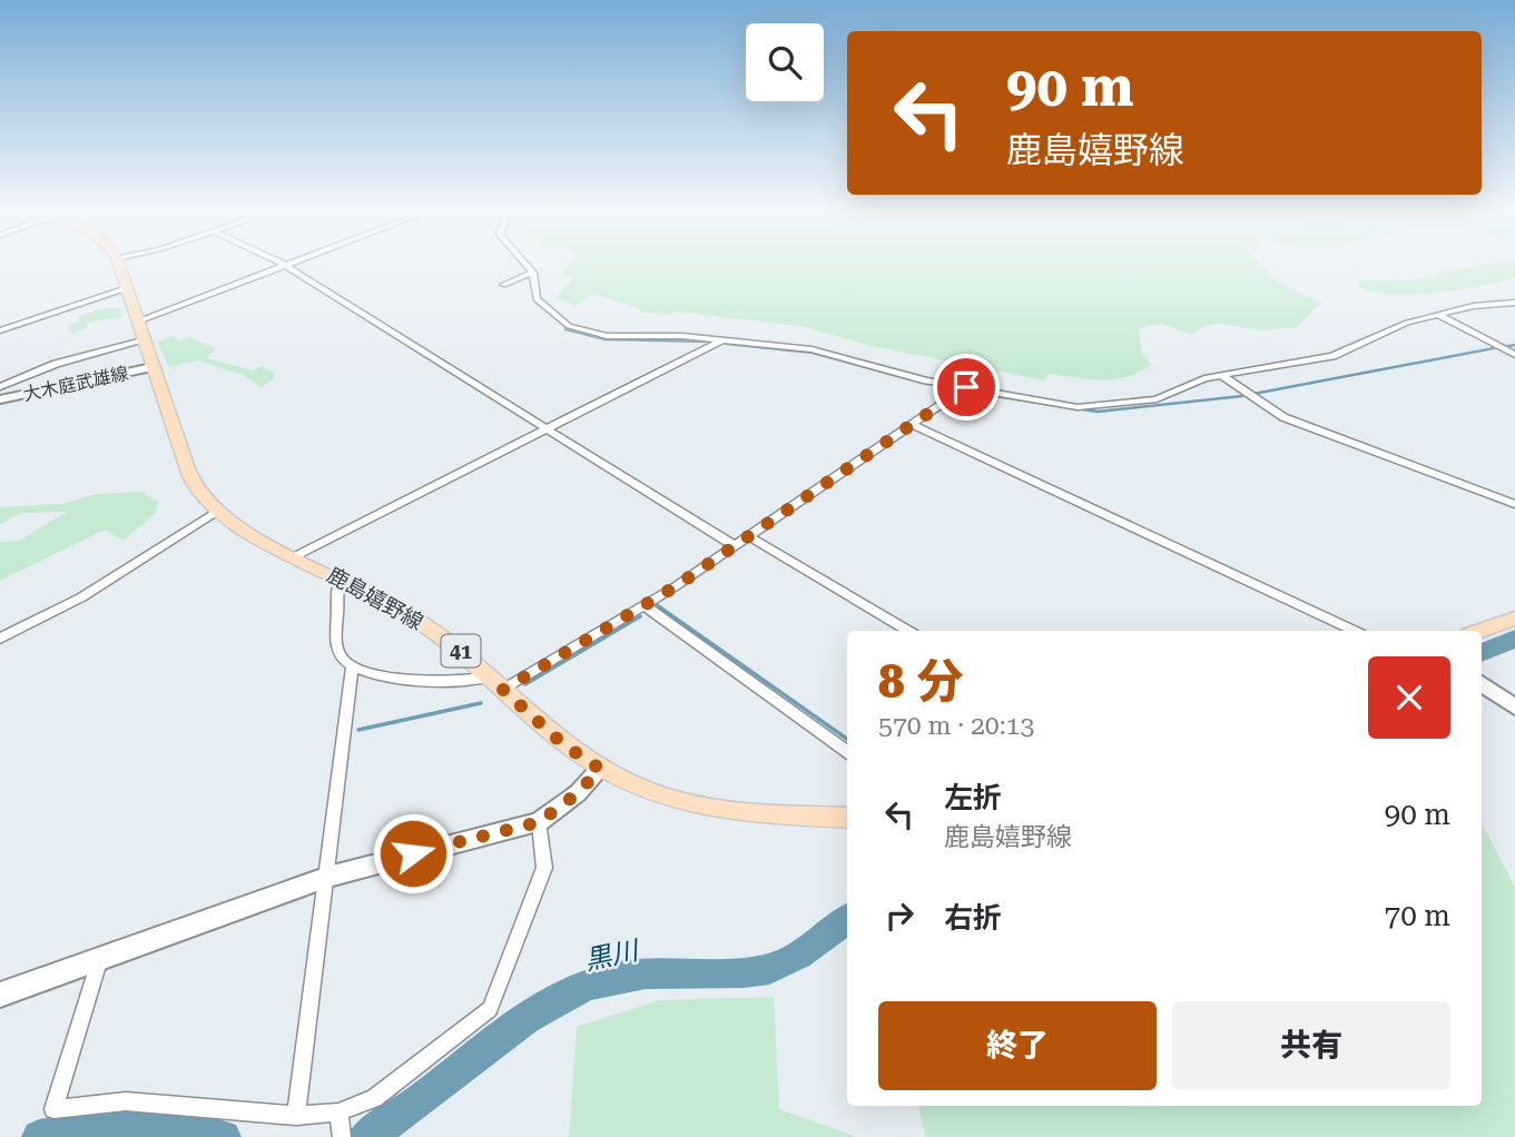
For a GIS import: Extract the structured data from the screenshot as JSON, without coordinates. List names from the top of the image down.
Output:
{
  "streets": {
    "main road": ["鹿島嬉野線", "41"],
    "street": ["大木庭武雄線"]
  },
  "crossings": [
    ["大木庭武雄線", "鹿島嬉野線"]
  ],
  "water": ["黒川"],
  "page": {
    "turn": ["90 m", "鹿島嬉野線"],
    "heading": ["8 分", "570 m · 20:13"],
    "list": [
      {
        "name": "左折",
        "note": "鹿島嬉野線",
        "value": "90 m"
      },
      {
        "name": "右折",
        "value": "70 m"
      }
    ],
    "buttons": ["終了", "共有"]
  }
}
